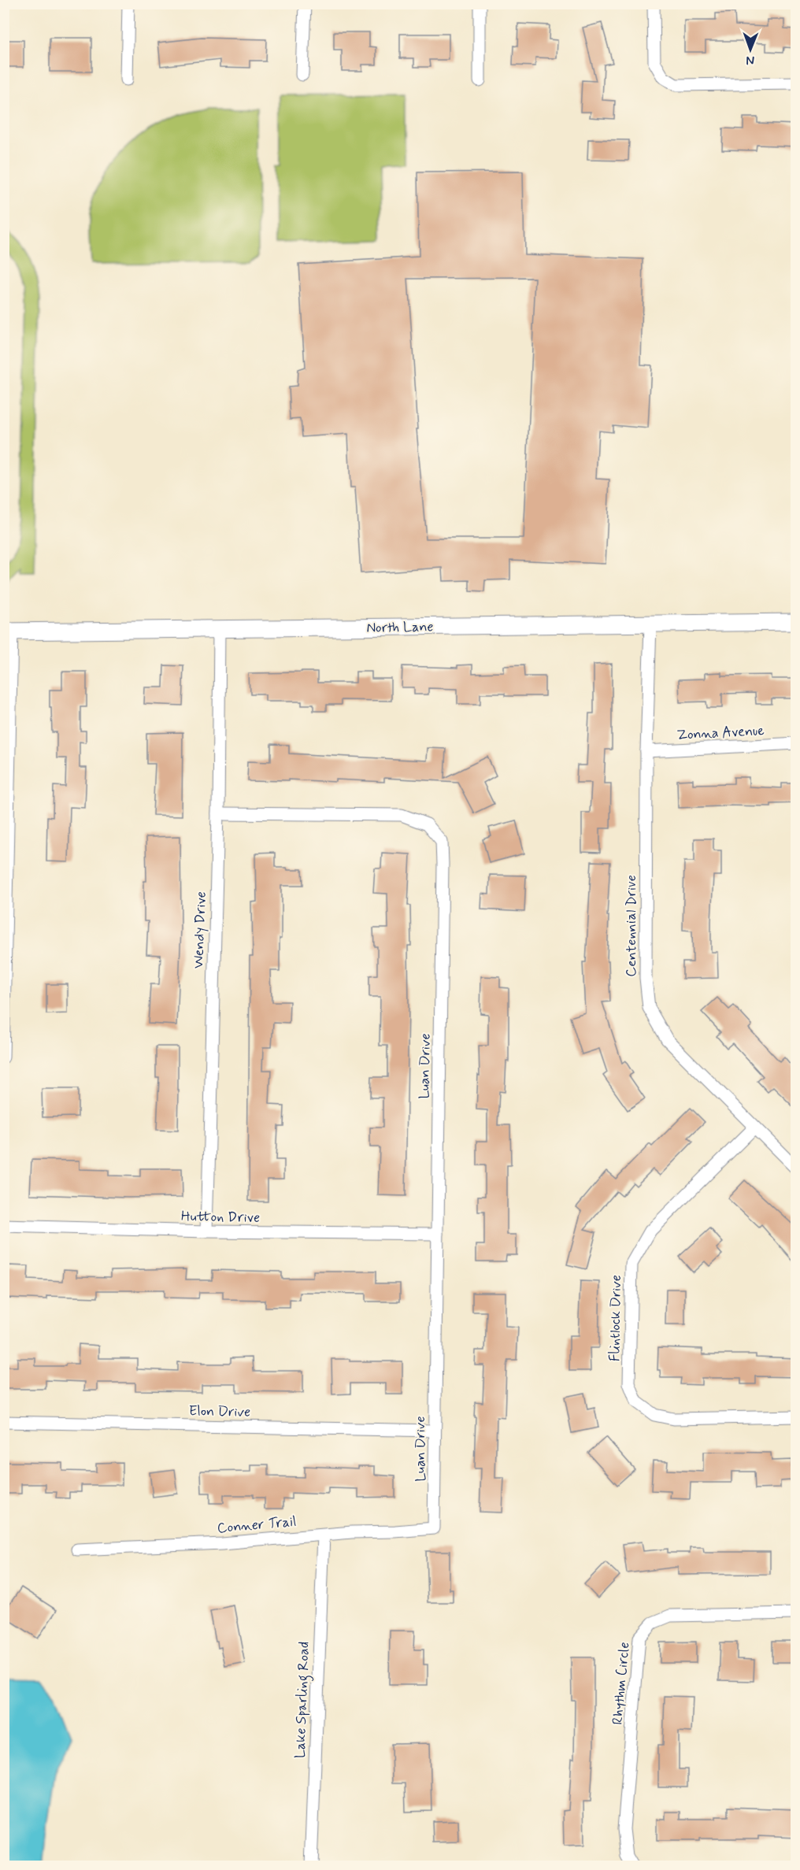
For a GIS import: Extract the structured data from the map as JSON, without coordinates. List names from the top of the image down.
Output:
{
  "streets": {
    "street": [
      "North Lane",
      "Zonna Avenue",
      "Centennial Drive",
      "Wendy Drive",
      "Luan Drive",
      "Hutton Drive",
      "Flintlock Drive",
      "Elon Drive",
      "Conner Trail",
      "Rhythm Circle",
      "Lake Sparling Road"
    ]
  },
  "crossings": [
    ["North Lane", "Centennial Drive"],
    ["North Lane", "Wendy Drive"],
    ["Zonna Avenue", "Centennial Drive"],
    ["Centennial Drive", "Flintlock Drive"],
    ["Wendy Drive", "Luan Drive"],
    ["Wendy Drive", "Hutton Drive"],
    ["Luan Drive", "Hutton Drive"],
    ["Luan Drive", "Elon Drive"],
    ["Luan Drive", "Conner Trail"],
    ["Conner Trail", "Lake Sparling Road"]
  ],
  "north": "bottom"
}
